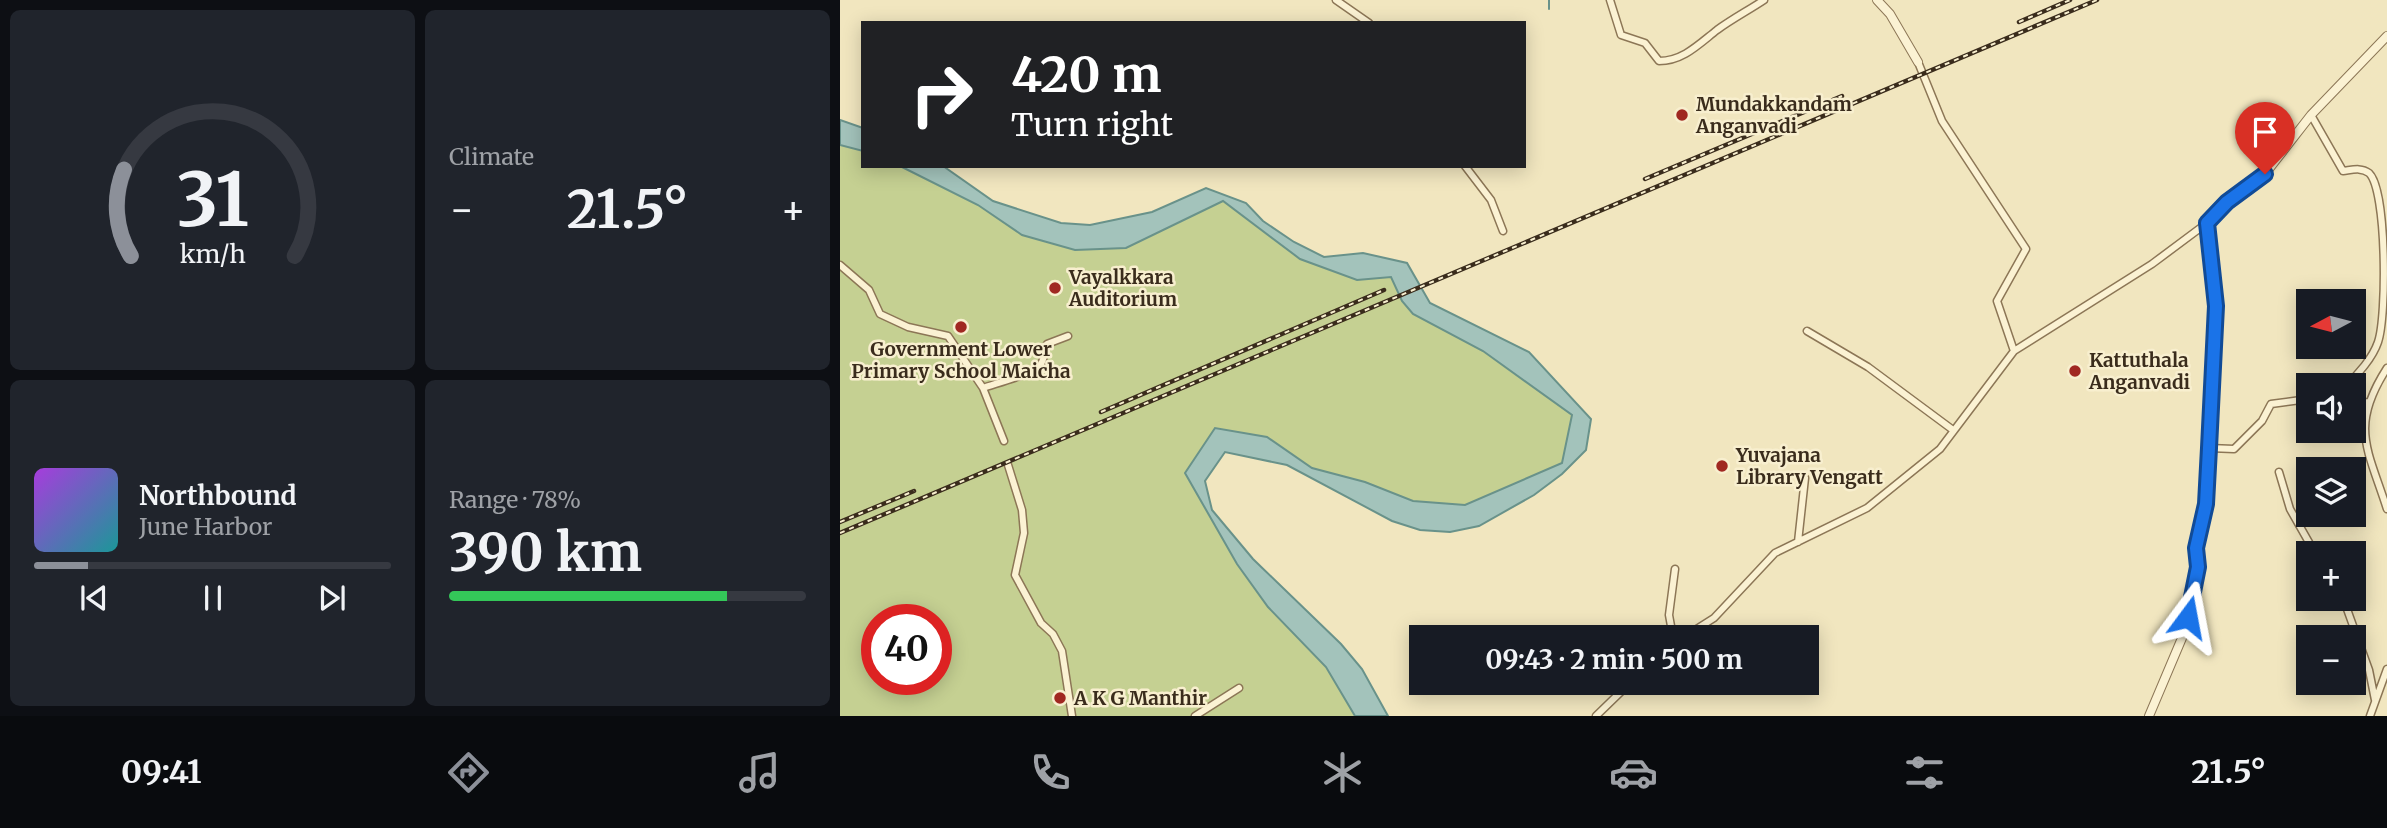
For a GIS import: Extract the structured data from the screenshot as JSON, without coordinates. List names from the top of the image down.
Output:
{
  "places": [
    "Mundakkandam Anganvadi",
    "Vayalkkara Auditorium",
    "Government Lower Primary School Maicha",
    "Kattuthala Anganvadi",
    "Yuvajana Library Vengatt",
    "A K G Manthir"
  ],
  "north": "left",
  "page": {
    "tile": [
      "Climate",
      ["Range · 78%", "390 km"]
    ],
    "turn": ["420 m", "Turn right"],
    "heat": ["−", "21.5°", "+"],
    "map_buttons": ["+", "−"],
    "song": ["Northbound", "June Harbor"],
    "limit": "40",
    "trip": "09:43 · 2 min · 500 m",
    "tabs": ["09:41", "21.5°"],
    "gauge": ["31", "km/h"]
  }
}
